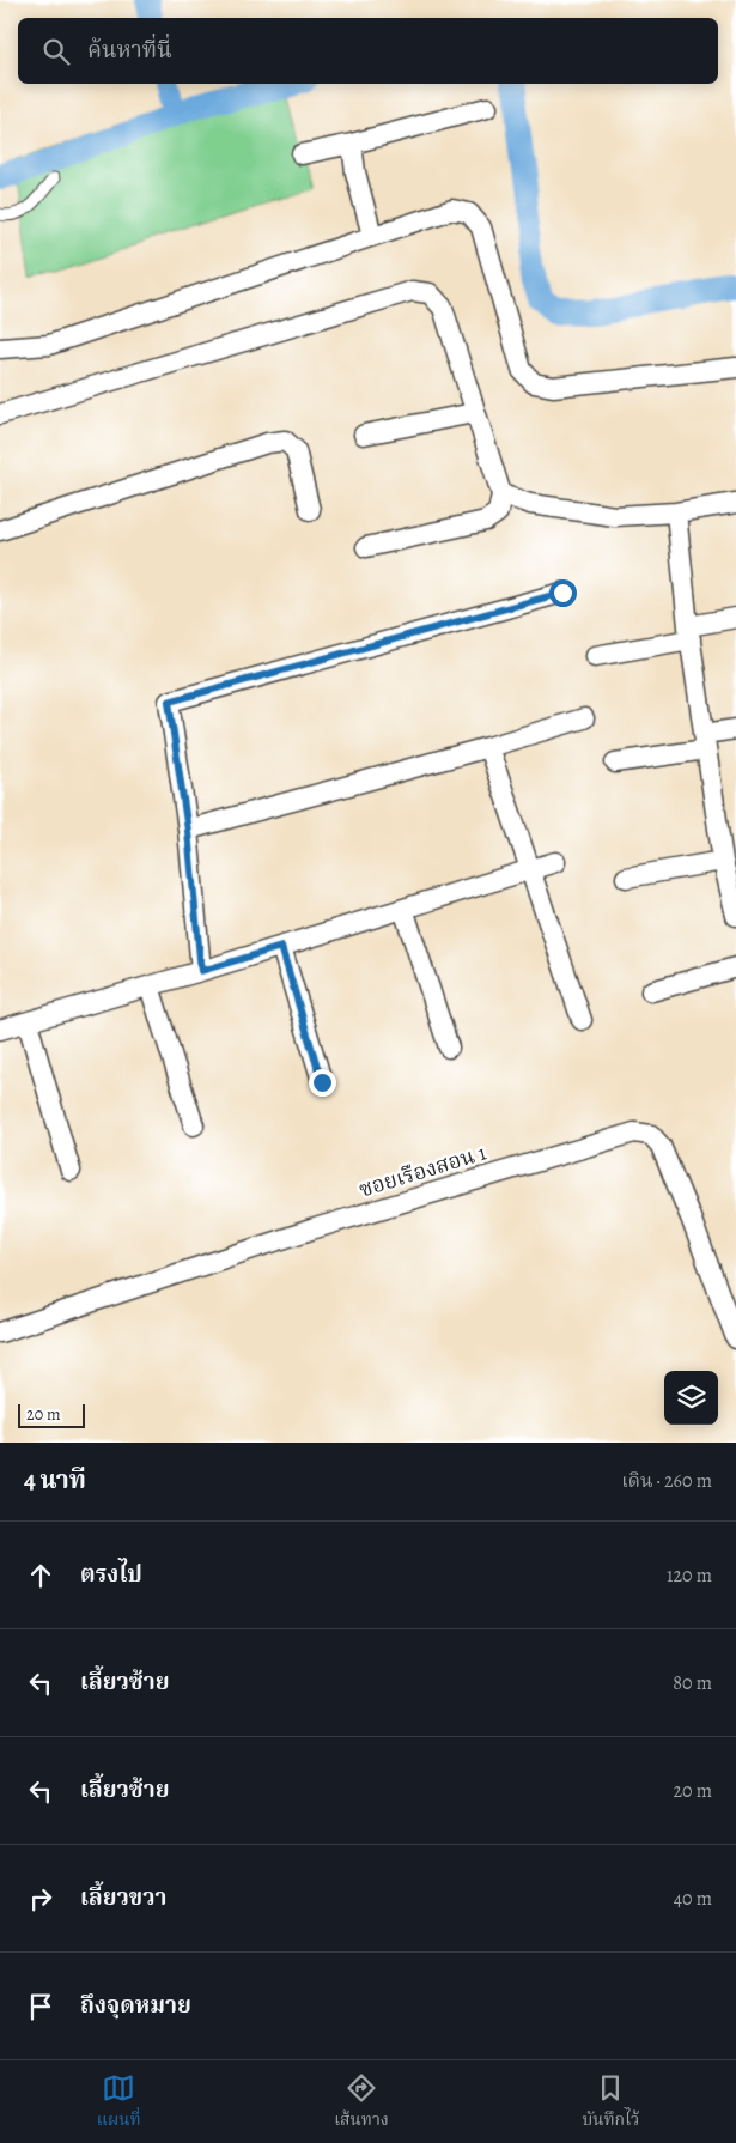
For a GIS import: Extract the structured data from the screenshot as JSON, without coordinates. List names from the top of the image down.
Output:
{
  "streets": {
    "street": ["ซอยเรืองสอน 1"]
  },
  "scale_bar": "20 m",
  "page": {
    "search": "ค้นหาที่นี่",
    "scale": "20 m",
    "heading": ["4 นาที", "เดิน · 260 m"],
    "list": [
      ["ตรงไป", "120 m"],
      ["เลี้ยวซ้าย", "80 m"],
      ["เลี้ยวซ้าย", "20 m"],
      ["เลี้ยวขวา", "40 m"],
      "ถึงจุดหมาย"
    ],
    "nav": ["แผนที่", "เส้นทาง", "บันทึกไว้"]
  }
}
